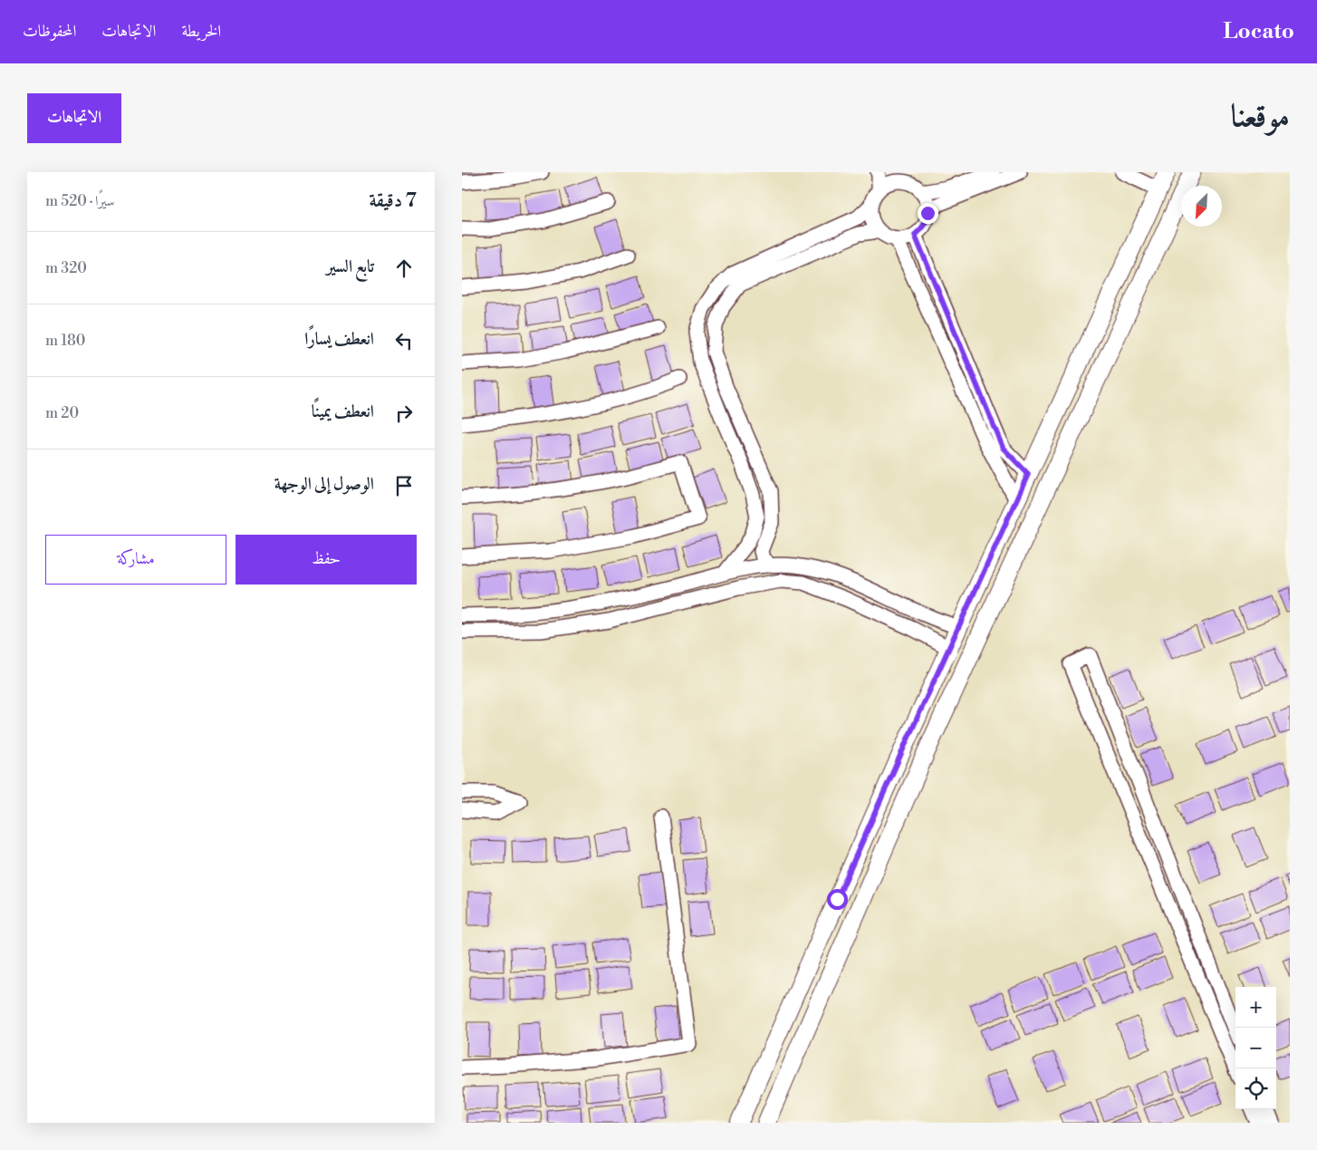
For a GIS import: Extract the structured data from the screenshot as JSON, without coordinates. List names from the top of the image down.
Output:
{
  "north": "bottom left",
  "page": {
    "header": "Locato",
    "nav": ["الخريطة", "الاتجاهات", "المحفوظات"],
    "title": "موقعنا",
    "buttons": [
      "الاتجاهات",
      ["حفظ", "مشاركة"]
    ],
    "heading": ["7 دقيقة", "سيرًا · 520 m"],
    "list": [
      ["تابع السير", "320 m"],
      ["انعطف يسارًا", "180 m"],
      ["انعطف يمينًا", "20 m"],
      "الوصول إلى الوجهة"
    ],
    "map_buttons": ["+", "−"]
  }
}
